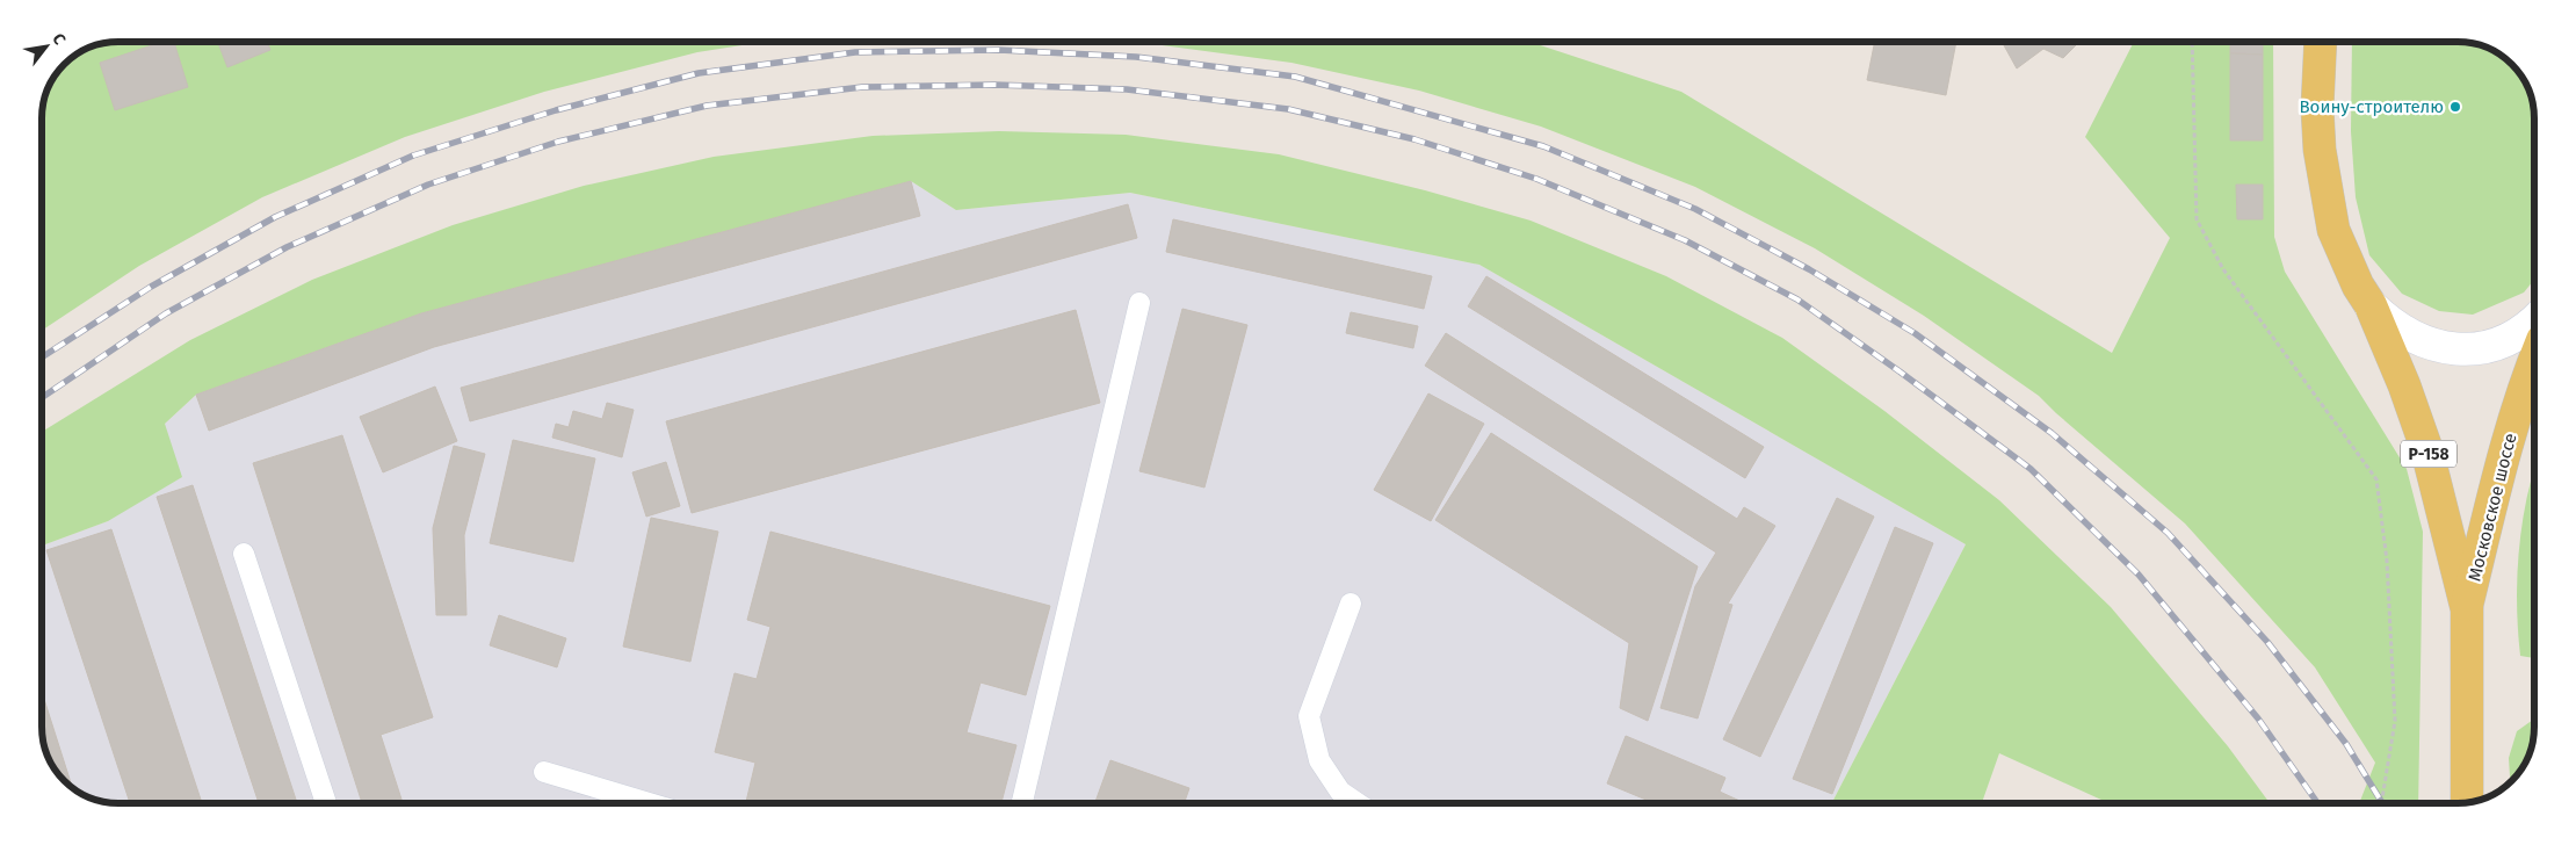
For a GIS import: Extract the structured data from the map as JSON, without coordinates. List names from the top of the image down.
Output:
{
  "streets": {
    "main road": ["Р-158", "Московское шоссе"]
  },
  "crossings": [
    ["Р-158", "Московское шоссе"]
  ],
  "places": ["Воину-строителю"],
  "north": "top right"
}
